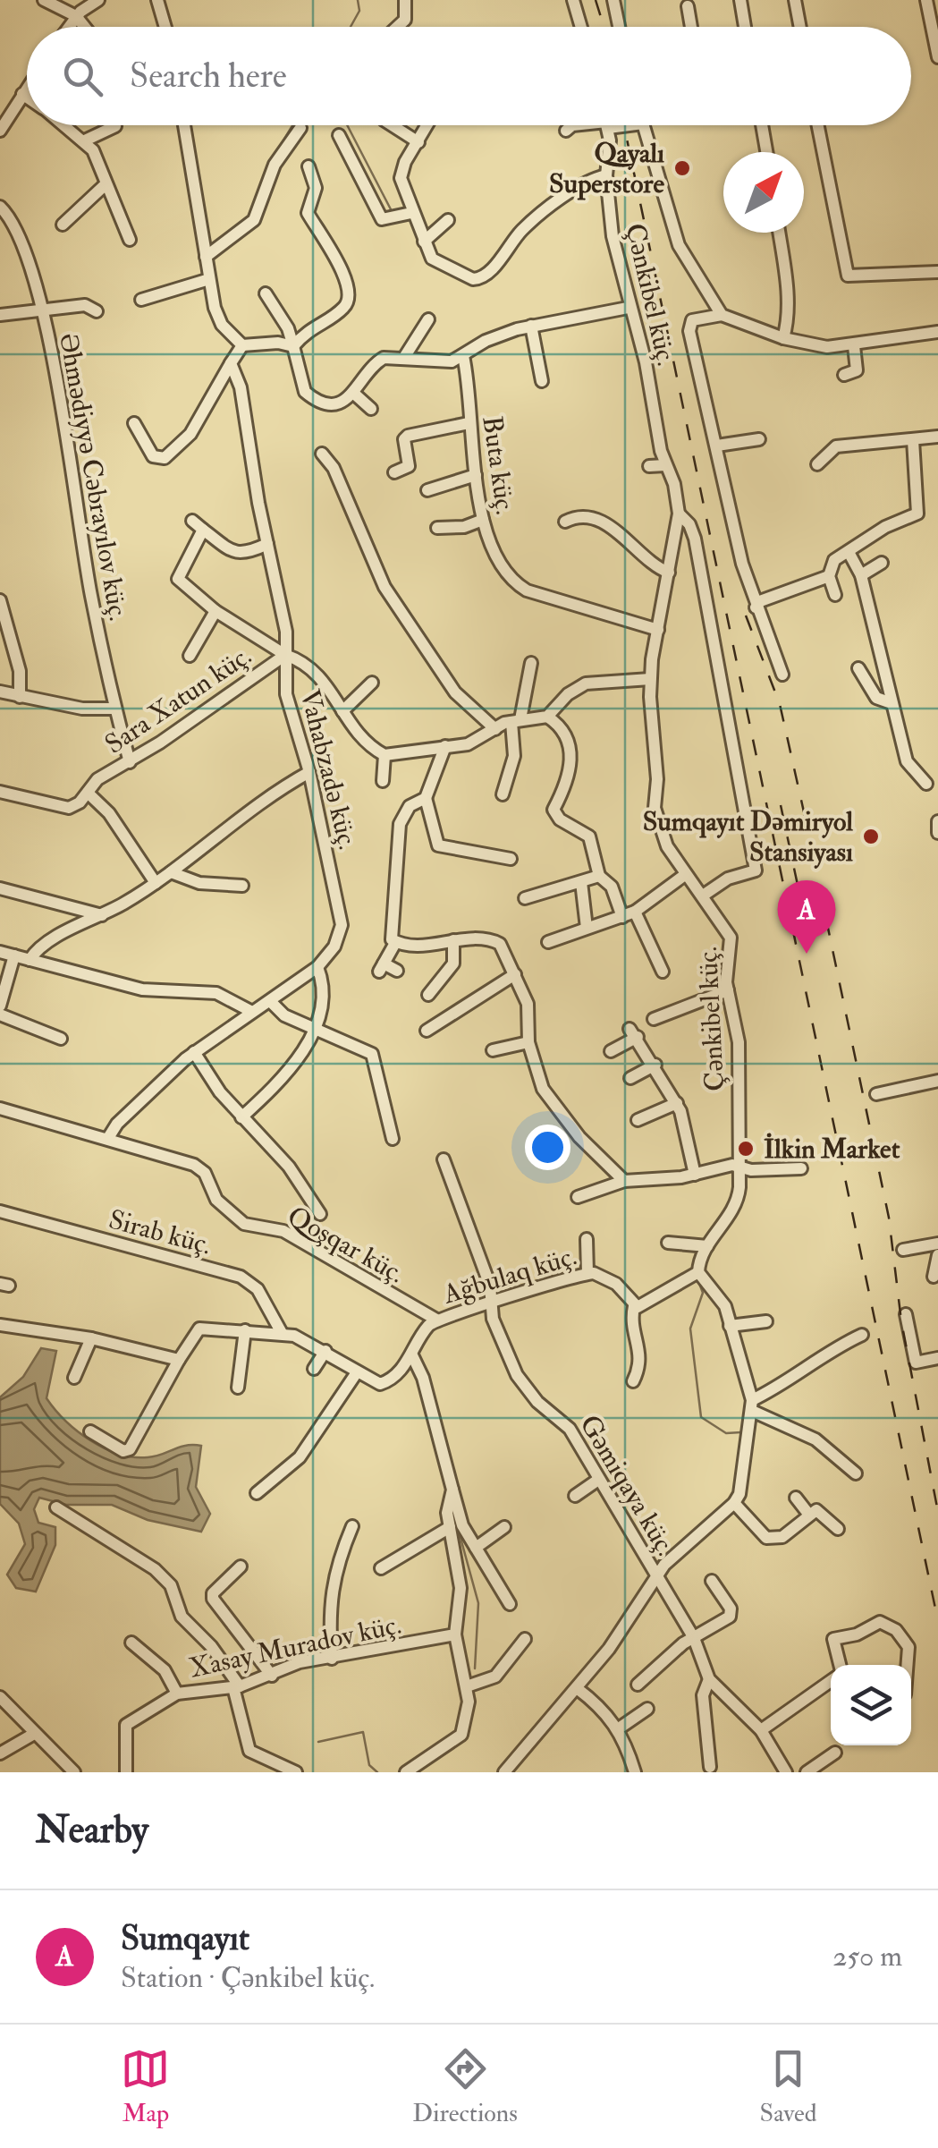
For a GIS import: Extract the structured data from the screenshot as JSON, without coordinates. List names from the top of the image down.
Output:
{
  "streets": {
    "street": [
      "Çənkibel küç.",
      "Buta küç.",
      "Əhmədiyyə Cəbrayılov küç.",
      "Sara Xatun küç.",
      "Vahabzadə küç.",
      "Sirab küç.",
      "Qoşqar küç.",
      "Ağbulaq küç.",
      "Gəmiqaya küç.",
      "Xasay Muradov küç."
    ]
  },
  "crossings": [
    ["Çənkibel küç.", "Buta küç."],
    ["Əhmədiyyə Cəbrayılov küç.", "Sara Xatun küç."],
    ["Sara Xatun küç.", "Vahabzadə küç."],
    ["Vahabzadə küç.", "Qoşqar küç."],
    ["Qoşqar küç.", "Ağbulaq küç."],
    ["Ağbulaq küç.", "Gəmiqaya küç."]
  ],
  "places": ["Qayalı Superstore", "Sumqayıt Dəmiryol Stansiyası", "İlkin Market"],
  "north": "top right",
  "page": {
    "search": "Search here",
    "pins": "A",
    "heading": "Nearby",
    "list": [
      {
        "mark": "A",
        "name": "Sumqayıt",
        "note": "Station · Çənkibel küç.",
        "value": "250 m"
      }
    ],
    "nav": ["Map", "Directions", "Saved"]
  }
}
